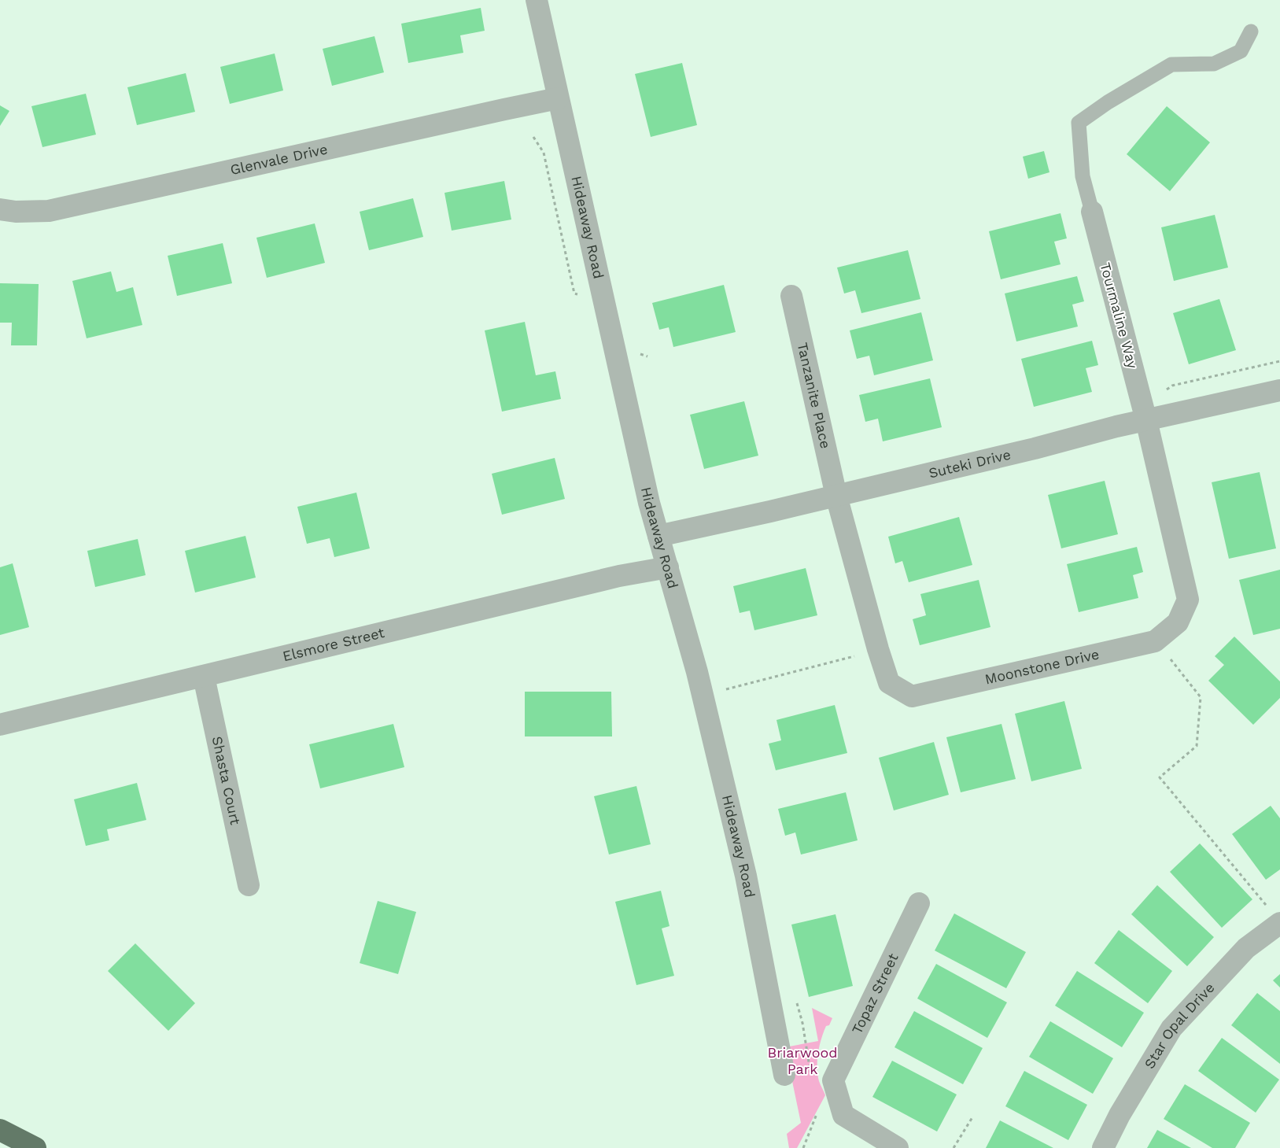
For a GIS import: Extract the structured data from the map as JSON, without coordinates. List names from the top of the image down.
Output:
{
  "streets": {
    "street": [
      "Glenvale Drive",
      "Hideaway Road",
      "Tourmaline Way",
      "Tanzanite Place",
      "Suteki Drive",
      "Elsmore Street",
      "Moonstone Drive",
      "Shasta Court",
      "Topaz Street",
      "Star Opal Drive"
    ]
  },
  "crossings": [
    ["Glenvale Drive", "Hideaway Road"],
    ["Hideaway Road", "Suteki Drive"],
    ["Hideaway Road", "Elsmore Street"],
    ["Tourmaline Way", "Suteki Drive"],
    ["Tourmaline Way", "Moonstone Drive"],
    ["Tanzanite Place", "Suteki Drive"],
    ["Tanzanite Place", "Moonstone Drive"],
    ["Suteki Drive", "Moonstone Drive"],
    ["Elsmore Street", "Shasta Court"]
  ],
  "parks": ["Briarwood Park"]
}
